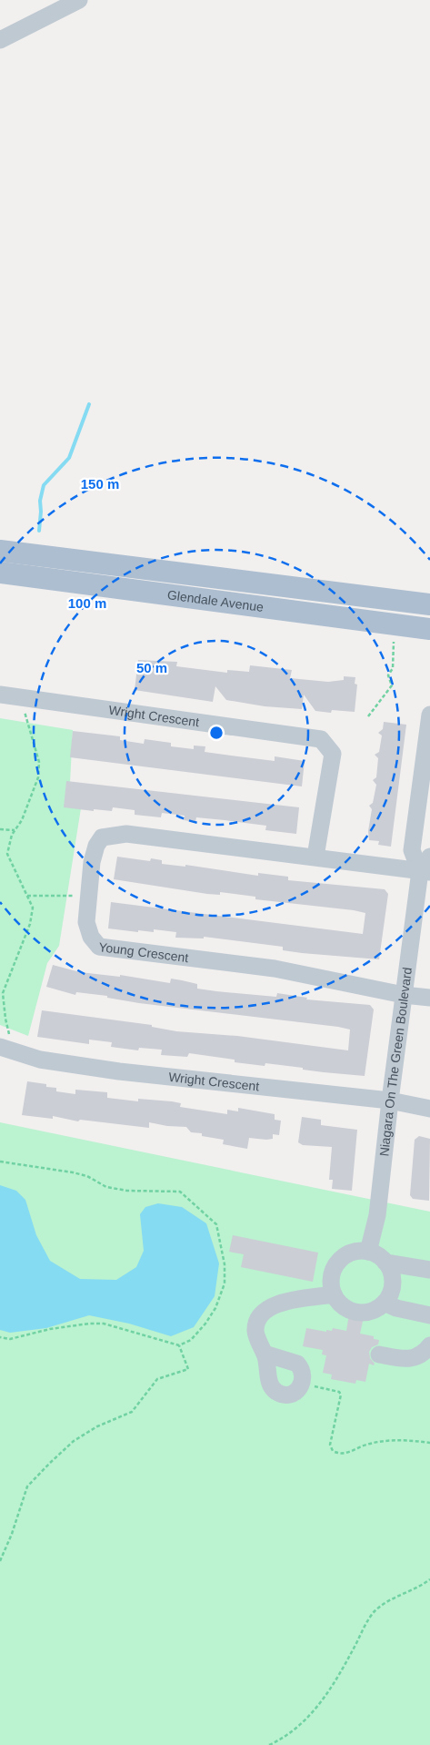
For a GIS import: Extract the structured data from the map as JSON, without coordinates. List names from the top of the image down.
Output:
{
  "streets": {
    "main road": ["Glendale Avenue"],
    "street": ["Wright Crescent", "Young Crescent", "Niagara On The Green Boulevard"]
  },
  "crossings": [
    ["Wright Crescent", "Young Crescent"],
    ["Wright Crescent", "Niagara On The Green Boulevard"],
    ["Young Crescent", "Niagara On The Green Boulevard"]
  ],
  "rings": ["150 m", "100 m", "50 m"]
}
